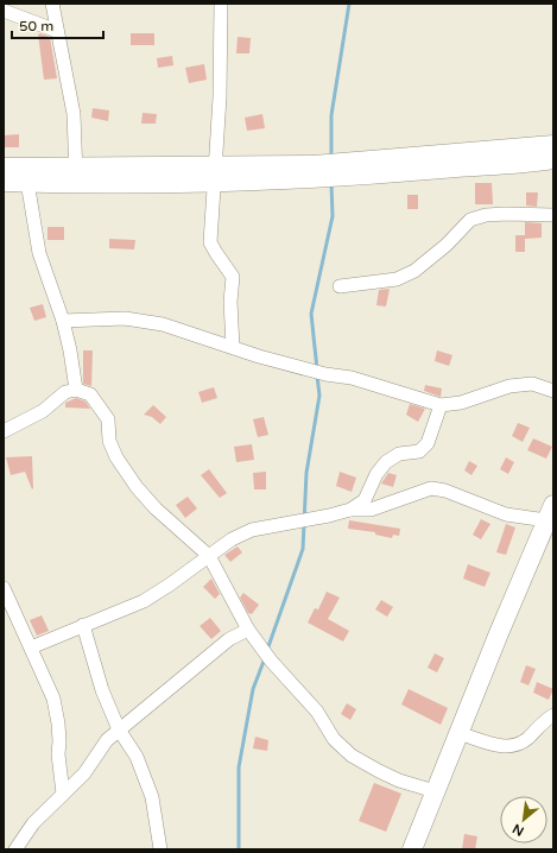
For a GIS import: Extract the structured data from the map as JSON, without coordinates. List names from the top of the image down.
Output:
{
  "scale_bar": "50 m",
  "north": "bottom left"
}
